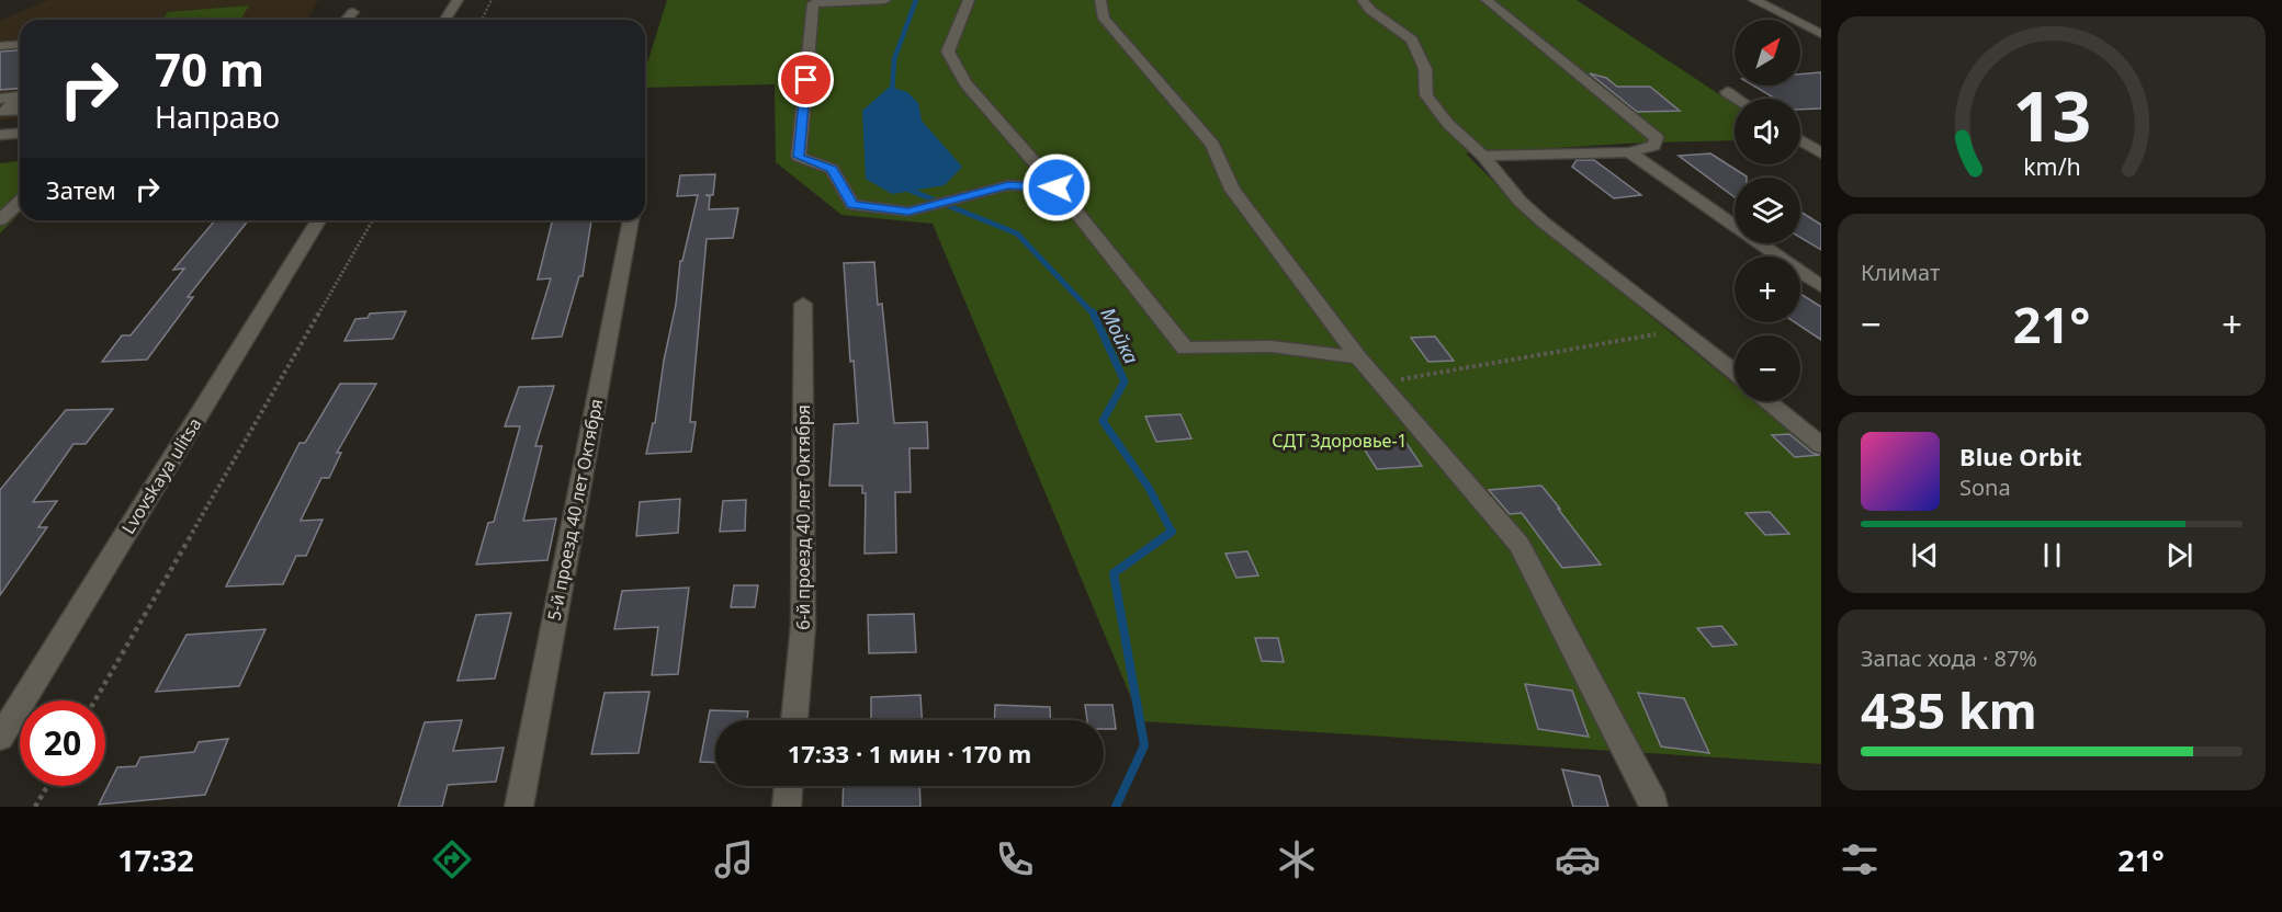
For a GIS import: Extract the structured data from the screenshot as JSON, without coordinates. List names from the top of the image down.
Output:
{
  "streets": {
    "street": ["Lvovskaya ulitsa", "5-й проезд 40 лет Октября", "6-й проезд 40 лет Октября"]
  },
  "water": ["Мойка"],
  "parks": ["СДТ Здоровье-1"],
  "north": "top right",
  "page": {
    "map_buttons": ["+", "−"],
    "turn": ["70 m", "Направо"],
    "then": "Затем",
    "tile": [
      "Климат",
      ["Запас хода · 87%", "435 km"]
    ],
    "heat": ["−", "21°", "+"],
    "song": ["Blue Orbit", "Sona"],
    "limit": "20",
    "trip": "17:33 · 1 мин · 170 m",
    "tabs": ["17:32", "21°"],
    "gauge": ["13", "km/h"]
  }
}
